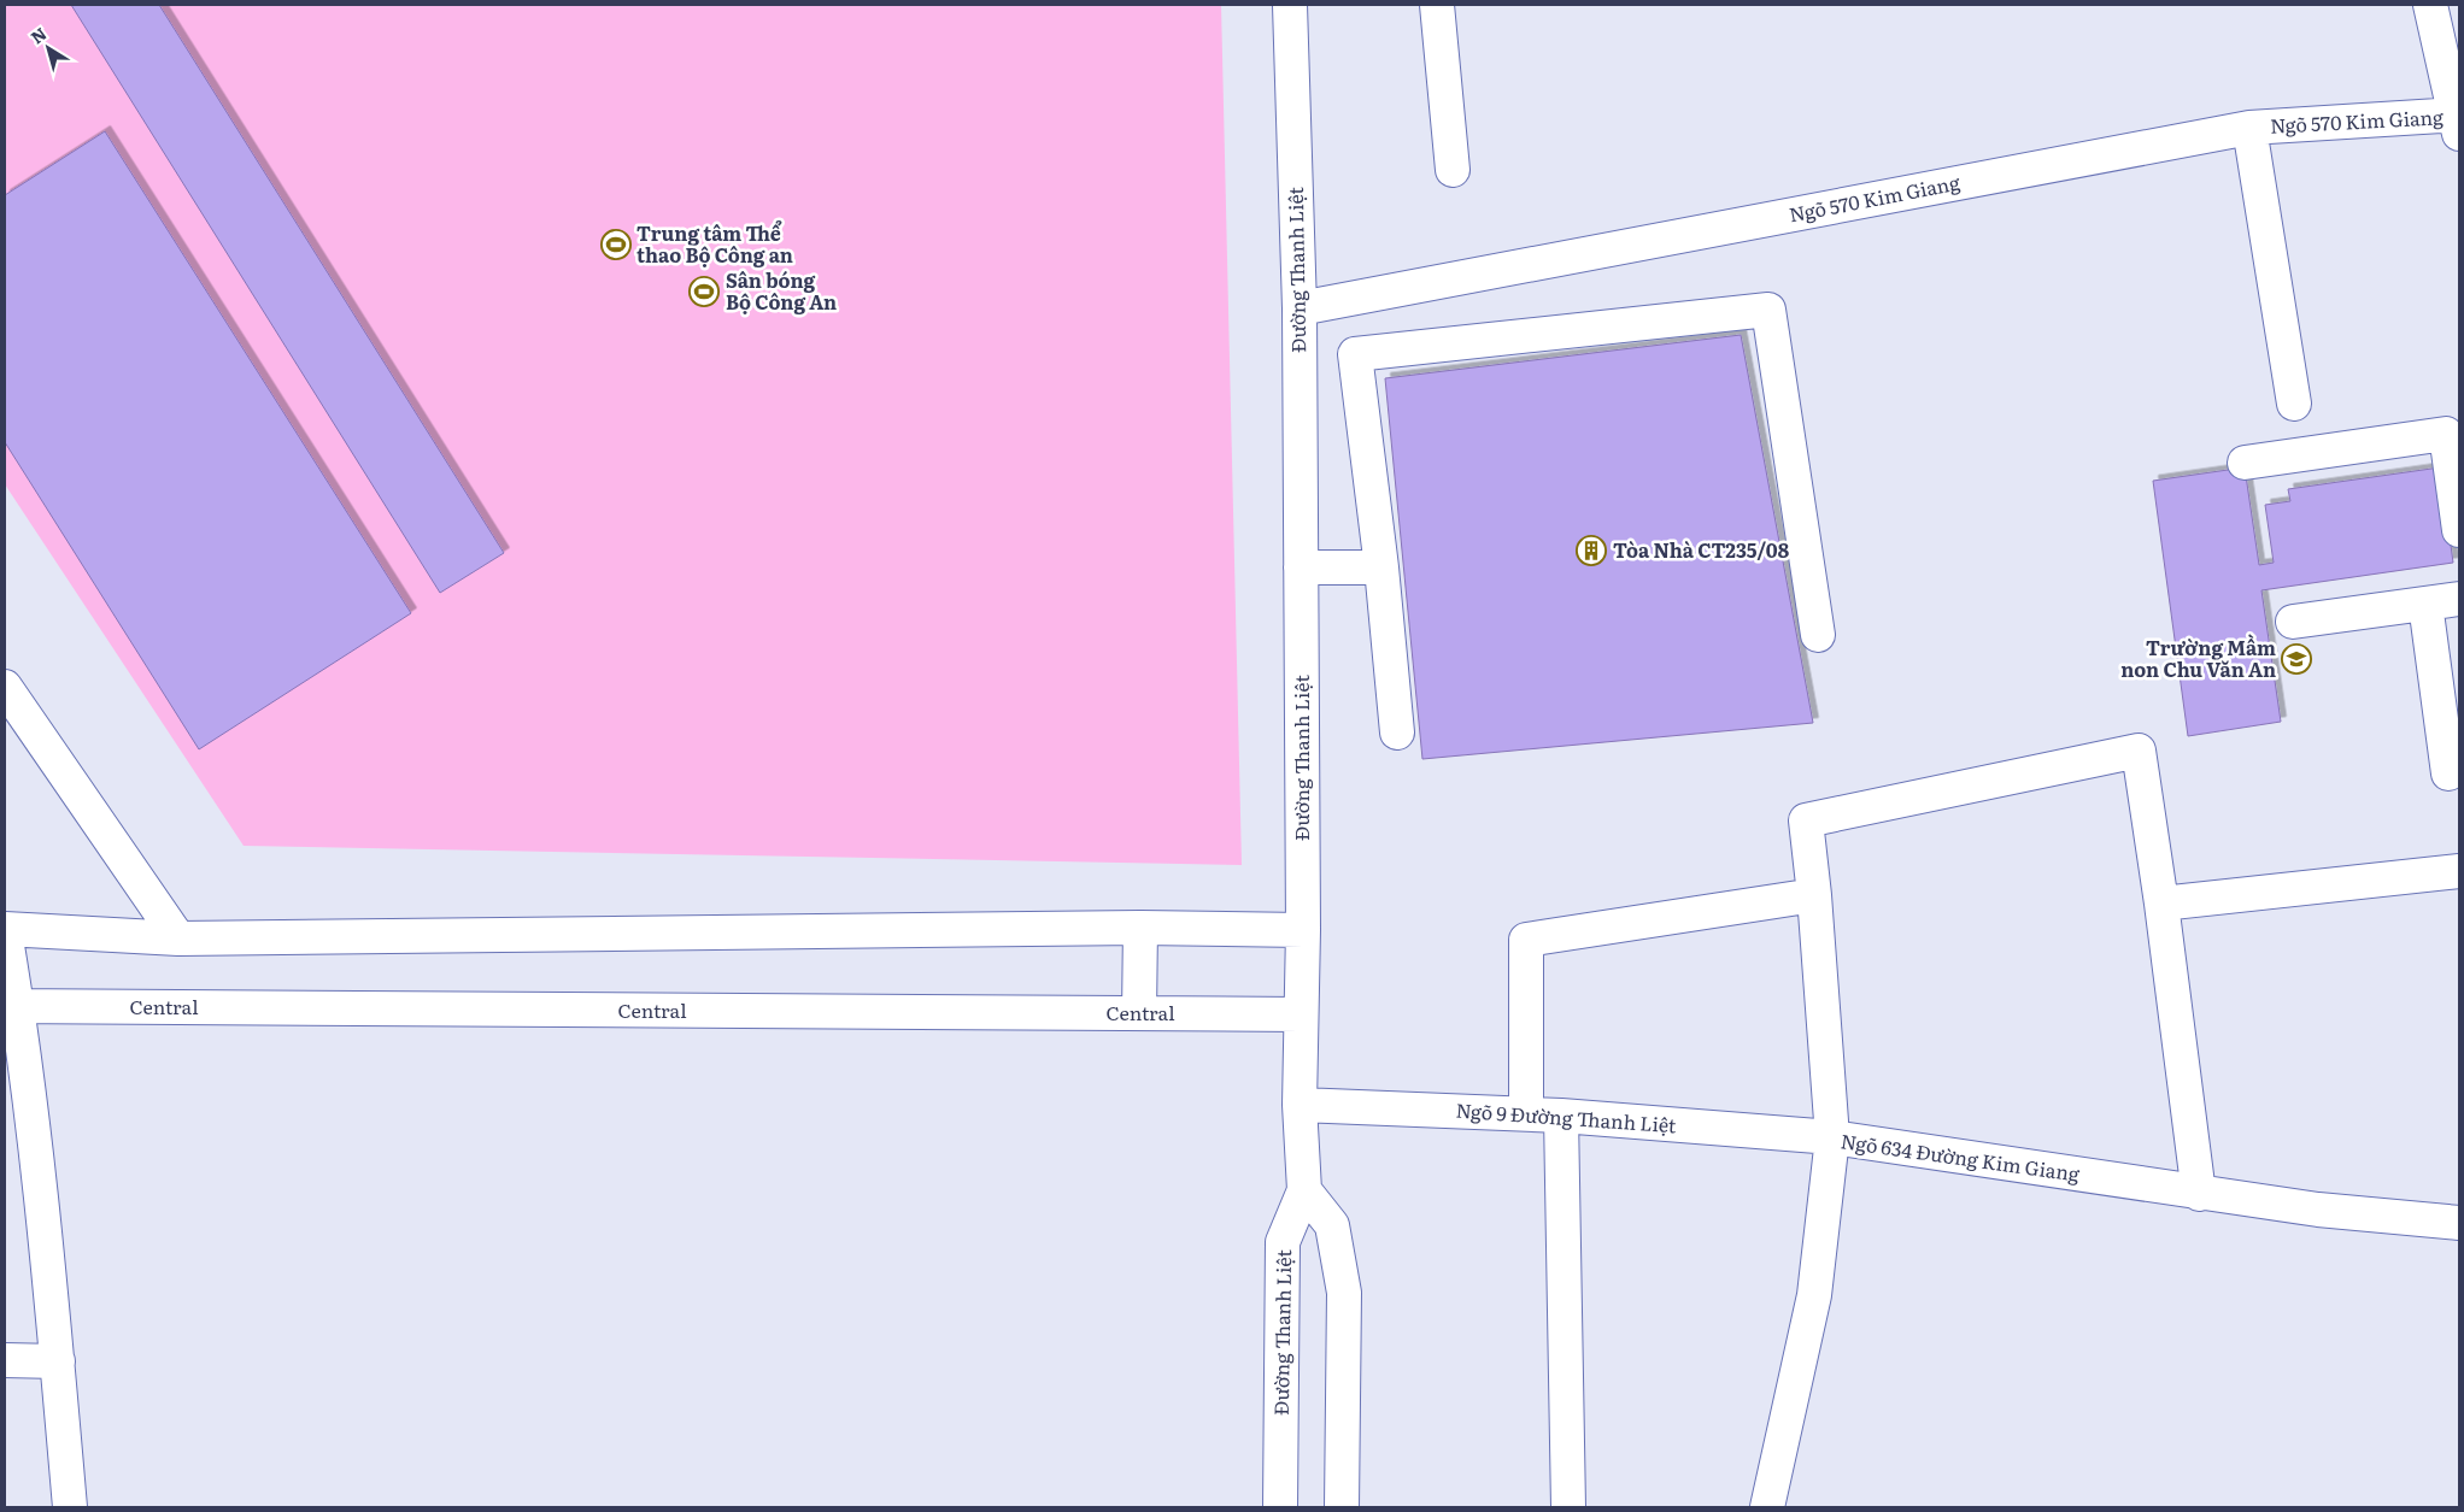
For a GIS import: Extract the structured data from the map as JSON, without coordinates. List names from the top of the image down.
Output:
{
  "streets": {
    "street": [
      "Ngõ 570 Kim Giang",
      "Đường Thanh Liệt",
      "Central",
      "Ngõ 9 Đường Thanh Liệt",
      "Ngõ 634 Đường Kim Giang"
    ]
  },
  "crossings": [
    ["Ngõ 570 Kim Giang", "Đường Thanh Liệt"],
    ["Đường Thanh Liệt", "Central"],
    ["Đường Thanh Liệt", "Ngõ 9 Đường Thanh Liệt"],
    ["Ngõ 9 Đường Thanh Liệt", "Ngõ 634 Đường Kim Giang"]
  ],
  "places": {
    "sports": ["Trung tâm Thể thao Bộ Công an", "Sân bóng Bộ Công An"],
    "building": ["Tòa Nhà CT235/08"],
    "school or university": ["Trường Mầm non Chu Văn An"]
  },
  "north": "top left"
}
